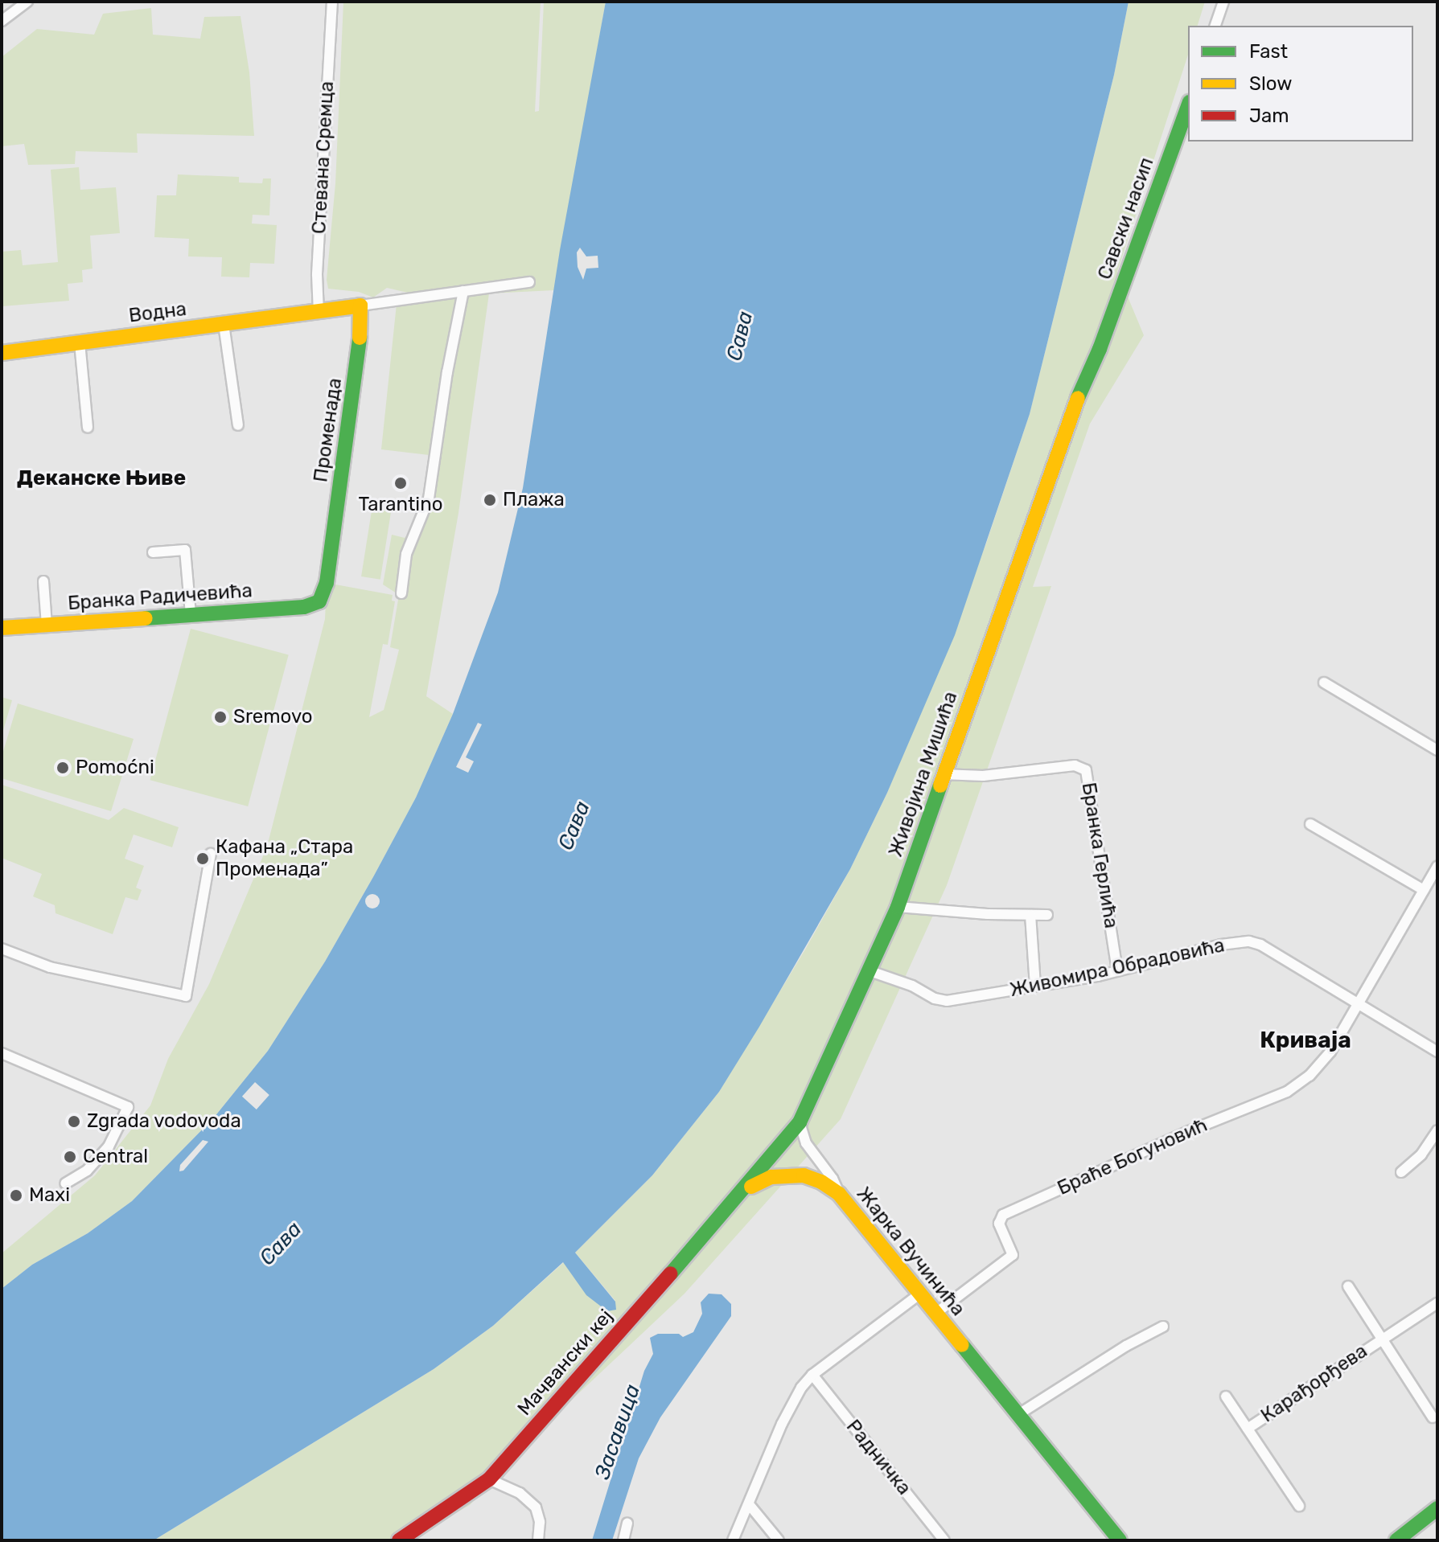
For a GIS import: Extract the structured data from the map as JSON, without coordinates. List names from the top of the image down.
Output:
{
  "streets": {
    "street": [
      "Стевана Сремца",
      "Савски насип",
      "Водна",
      "Променада",
      "Бранка Радичевића",
      "Живојина Мишића",
      "Бранка Герлића",
      "Живомира Обрадовића",
      "Браће Богуновић",
      "Жарка Вучинића",
      "Мачвански кеј",
      "Карађорђева",
      "Радничка"
    ]
  },
  "crossings": [
    ["Стевана Сремца", "Водна"],
    ["Савски насип", "Живојина Мишића"],
    ["Променада", "Бранка Радичевића"],
    ["Живојина Мишића", "Бранка Герлића"],
    ["Живојина Мишића", "Живомира Обрадовића"],
    ["Живојина Мишића", "Жарка Вучинића"],
    ["Живојина Мишића", "Мачвански кеј"],
    ["Бранка Герлића", "Живомира Обрадовића"],
    ["Живомира Обрадовића", "Браће Богуновић"],
    ["Браће Богуновић", "Жарка Вучинића"],
    ["Жарка Вучинића", "Мачвански кеј"]
  ],
  "districts": ["Деканске Њиве", "Криваја"],
  "water": ["Сава", "Засавица"],
  "places": [
    "Tarantino",
    "Плажа",
    "Sremovo",
    "Pomoćni",
    "Кафана „Стара Променада”",
    "Zgrada vodovoda",
    "Central",
    "Maxi"
  ],
  "legend": ["Fast", "Slow", "Jam"]
}
